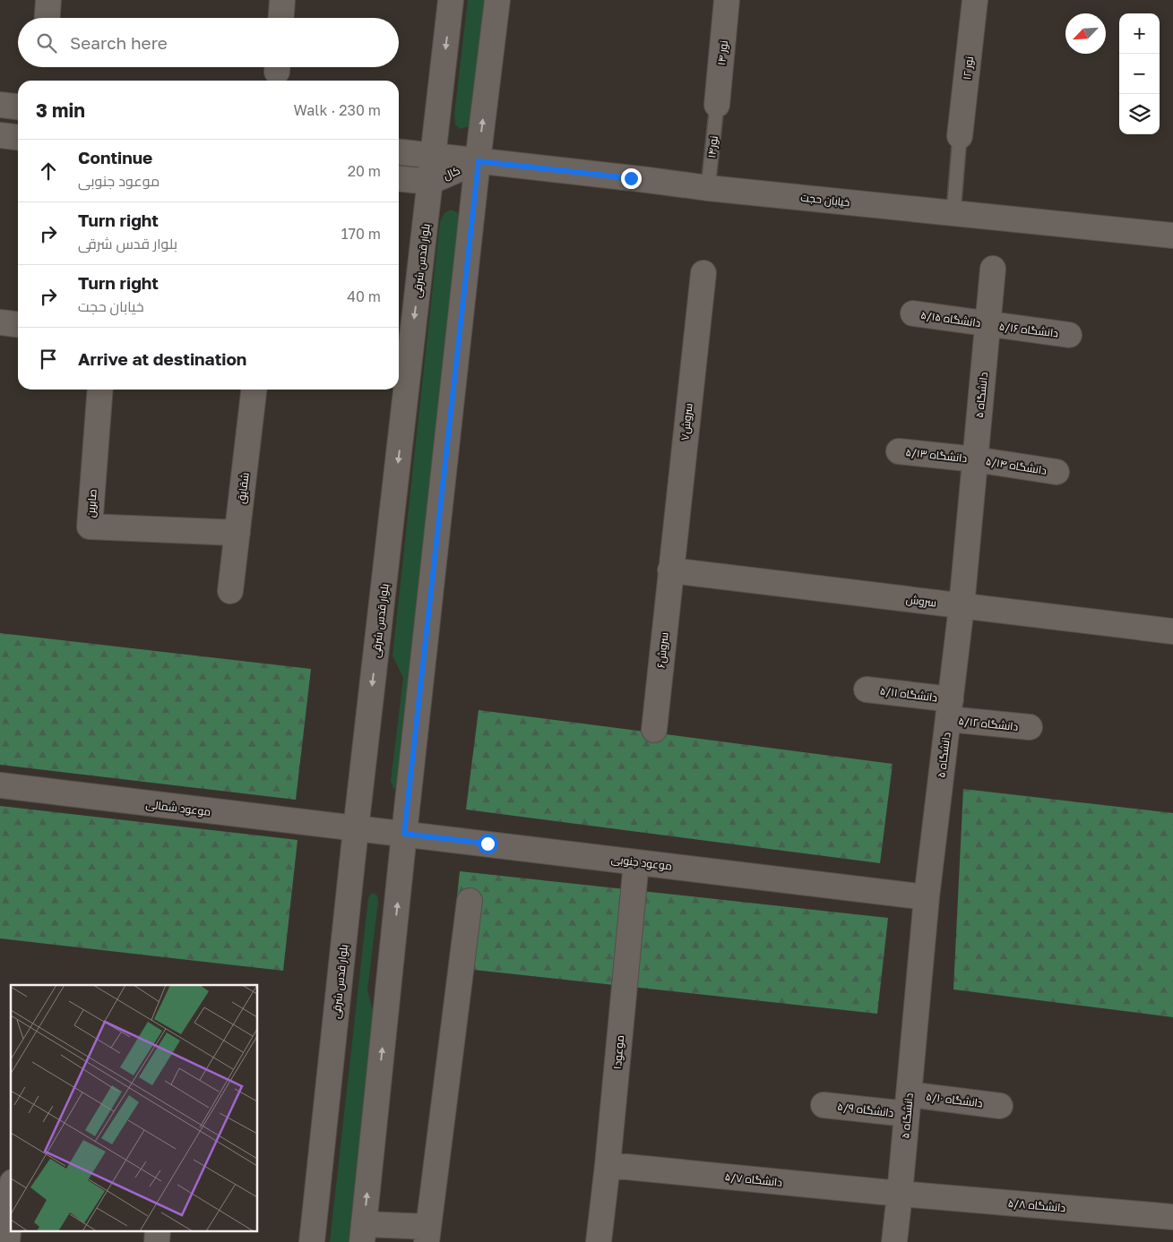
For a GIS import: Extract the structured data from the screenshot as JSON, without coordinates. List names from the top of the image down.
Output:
{
  "streets": {
    "street": [
      "نور ۱۴",
      "نور ۱۲",
      "کال",
      "خیابان حجت",
      "بلوار قدس شرقی",
      "دانشگاه ۵/۱۵",
      "دانشگاه ۵/۱۶",
      "دانشگاه ۵",
      "سروش۷",
      "دانشگاه ۵/۱۳",
      "دانشگاه ۵/۱۴",
      "شقایق",
      "صابرین",
      "سروش",
      "سروش۶",
      "دانشگاه ۵/۱۱",
      "دانشگاه ۵/۱۲",
      "موعود شمالی",
      "موعود جنوبی",
      "موعود۱",
      "دانشگاه ۵/۱۰",
      "دانشگاه ۵/۹",
      "دانشگاه ۵/۷",
      "دانشگاه ۵/۸"
    ],
    "lane": ["نور۱۴"]
  },
  "crossings": [
    ["نور ۱۴", "نور۱۴"],
    ["نور۱۴", "خیابان حجت"],
    ["کال", "خیابان حجت"],
    ["کال", "بلوار قدس شرقی"],
    ["بلوار قدس شرقی", "موعود شمالی"],
    ["بلوار قدس شرقی", "موعود جنوبی"],
    ["دانشگاه ۵/۱۵", "دانشگاه ۵/۱۶"],
    ["دانشگاه ۵/۱۵", "دانشگاه ۵"],
    ["دانشگاه ۵/۱۶", "دانشگاه ۵"],
    ["دانشگاه ۵", "دانشگاه ۵/۱۳"],
    ["دانشگاه ۵", "دانشگاه ۵/۱۴"],
    ["دانشگاه ۵", "سروش"],
    ["دانشگاه ۵", "دانشگاه ۵/۱۱"],
    ["دانشگاه ۵", "دانشگاه ۵/۱۲"],
    ["دانشگاه ۵", "موعود جنوبی"],
    ["دانشگاه ۵", "دانشگاه ۵/۱۰"],
    ["دانشگاه ۵", "دانشگاه ۵/۹"],
    ["دانشگاه ۵", "دانشگاه ۵/۷"],
    ["دانشگاه ۵", "دانشگاه ۵/۸"],
    ["سروش۷", "سروش"],
    ["سروش۷", "سروش۶"],
    ["دانشگاه ۵/۱۳", "دانشگاه ۵/۱۴"],
    ["شقایق", "صابرین"],
    ["سروش", "سروش۶"],
    ["دانشگاه ۵/۱۱", "دانشگاه ۵/۱۲"],
    ["موعود شمالی", "موعود جنوبی"],
    ["موعود جنوبی", "موعود۱"],
    ["موعود۱", "دانشگاه ۵/۷"],
    ["دانشگاه ۵/۱۰", "دانشگاه ۵/۹"],
    ["دانشگاه ۵/۷", "دانشگاه ۵/۸"]
  ],
  "north": "bottom left",
  "page": {
    "map_buttons": ["+", "−"],
    "search": "Search here",
    "heading": ["3 min", "Walk · 230 m"],
    "list": [
      ["Continue", "موعود جنوبی", "20 m"],
      ["Turn right", "بلوار قدس شرقی", "170 m"],
      ["Turn right", "خیابان حجت", "40 m"],
      "Arrive at destination"
    ]
  }
}
